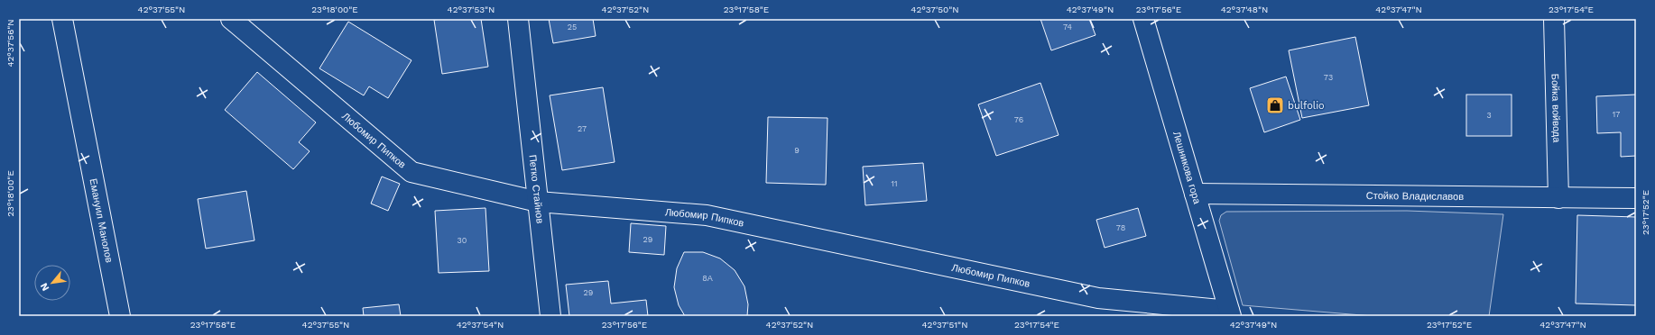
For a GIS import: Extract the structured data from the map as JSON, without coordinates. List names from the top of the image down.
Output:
{
  "streets": {
    "street": [
      "Бойка войвода",
      "Любомир Пипков",
      "Лешникова гора",
      "Петко Стайнов",
      "Стойко Владиславов",
      "Емануил Манолов"
    ]
  },
  "crossings": [
    ["Бойка войвода", "Стойко Владиславов"],
    ["Любомир Пипков", "Лешникова гора"],
    ["Любомир Пипков", "Петко Стайнов"],
    ["Лешникова гора", "Стойко Владиславов"]
  ],
  "places": {
    "shop": ["bulfolio"]
  },
  "house_numbers": [
    "25",
    "74",
    "73",
    "17",
    "3",
    "76",
    "27",
    "9",
    "11",
    "78",
    "29",
    "30",
    "8А",
    "29"
  ],
  "north": "bottom left",
  "coordinates": [
    "42°37'55\"N",
    "23°18'00\"E",
    "42°37'53\"N",
    "42°37'52\"N",
    "23°17'58\"E",
    "42°37'50\"N",
    "42°37'49\"N",
    "23°17'56\"E",
    "42°37'48\"N",
    "42°37'47\"N",
    "23°17'54\"E",
    "42°37'56\"N",
    "23°17'52\"E",
    "42°37'54\"N",
    "42°37'51\"N"
  ]
}
